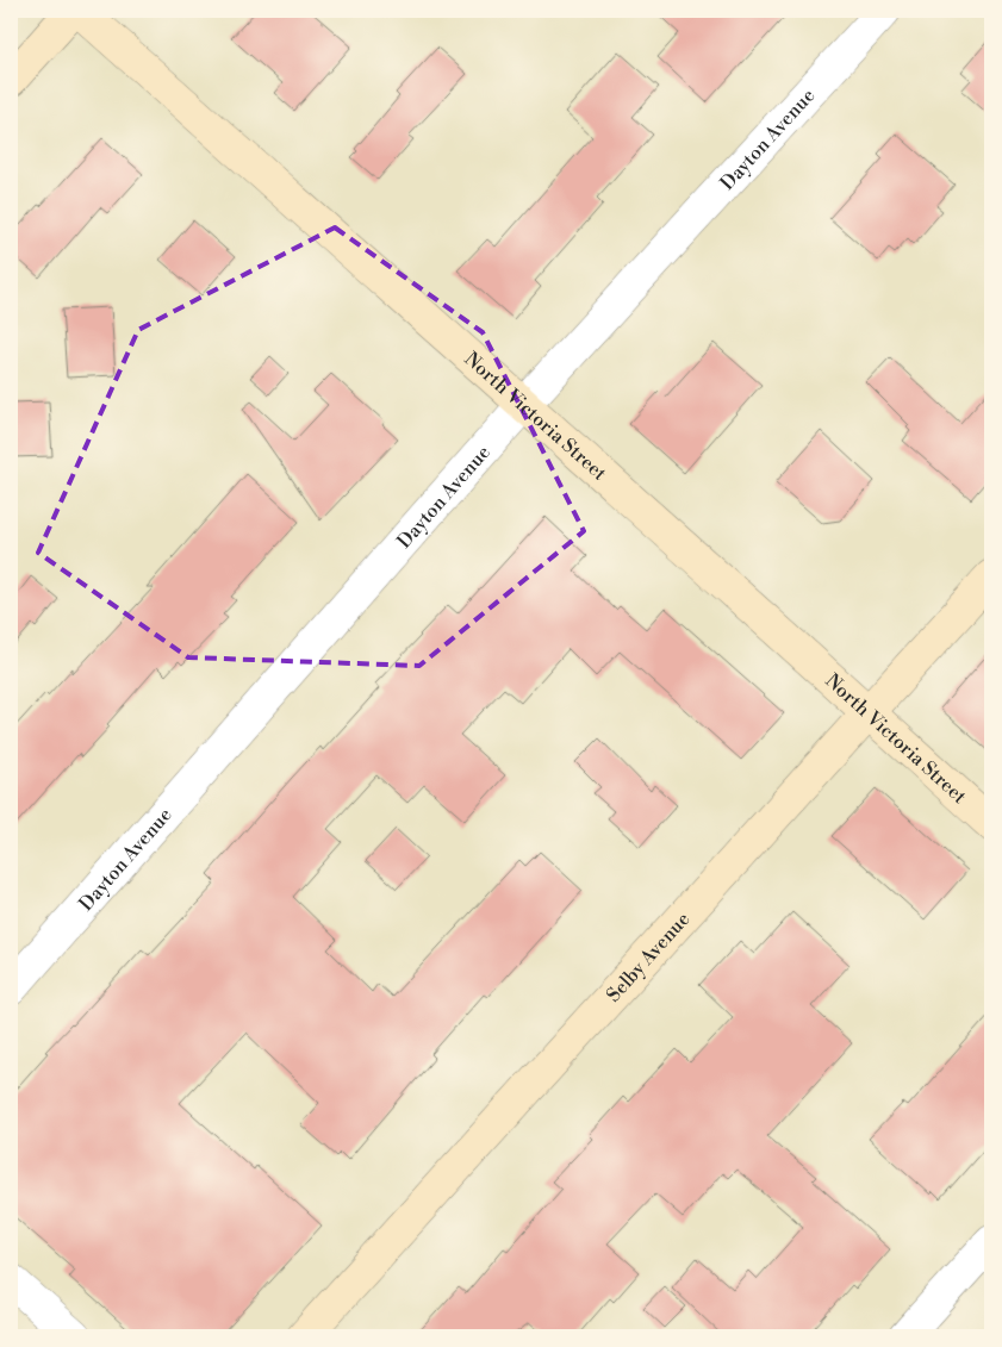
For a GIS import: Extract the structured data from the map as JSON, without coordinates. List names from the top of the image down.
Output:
{
  "streets": {
    "street": ["Dayton Avenue", "North Victoria Street", "Selby Avenue"]
  },
  "crossings": [
    ["Dayton Avenue", "North Victoria Street"],
    ["North Victoria Street", "Selby Avenue"]
  ]
}
